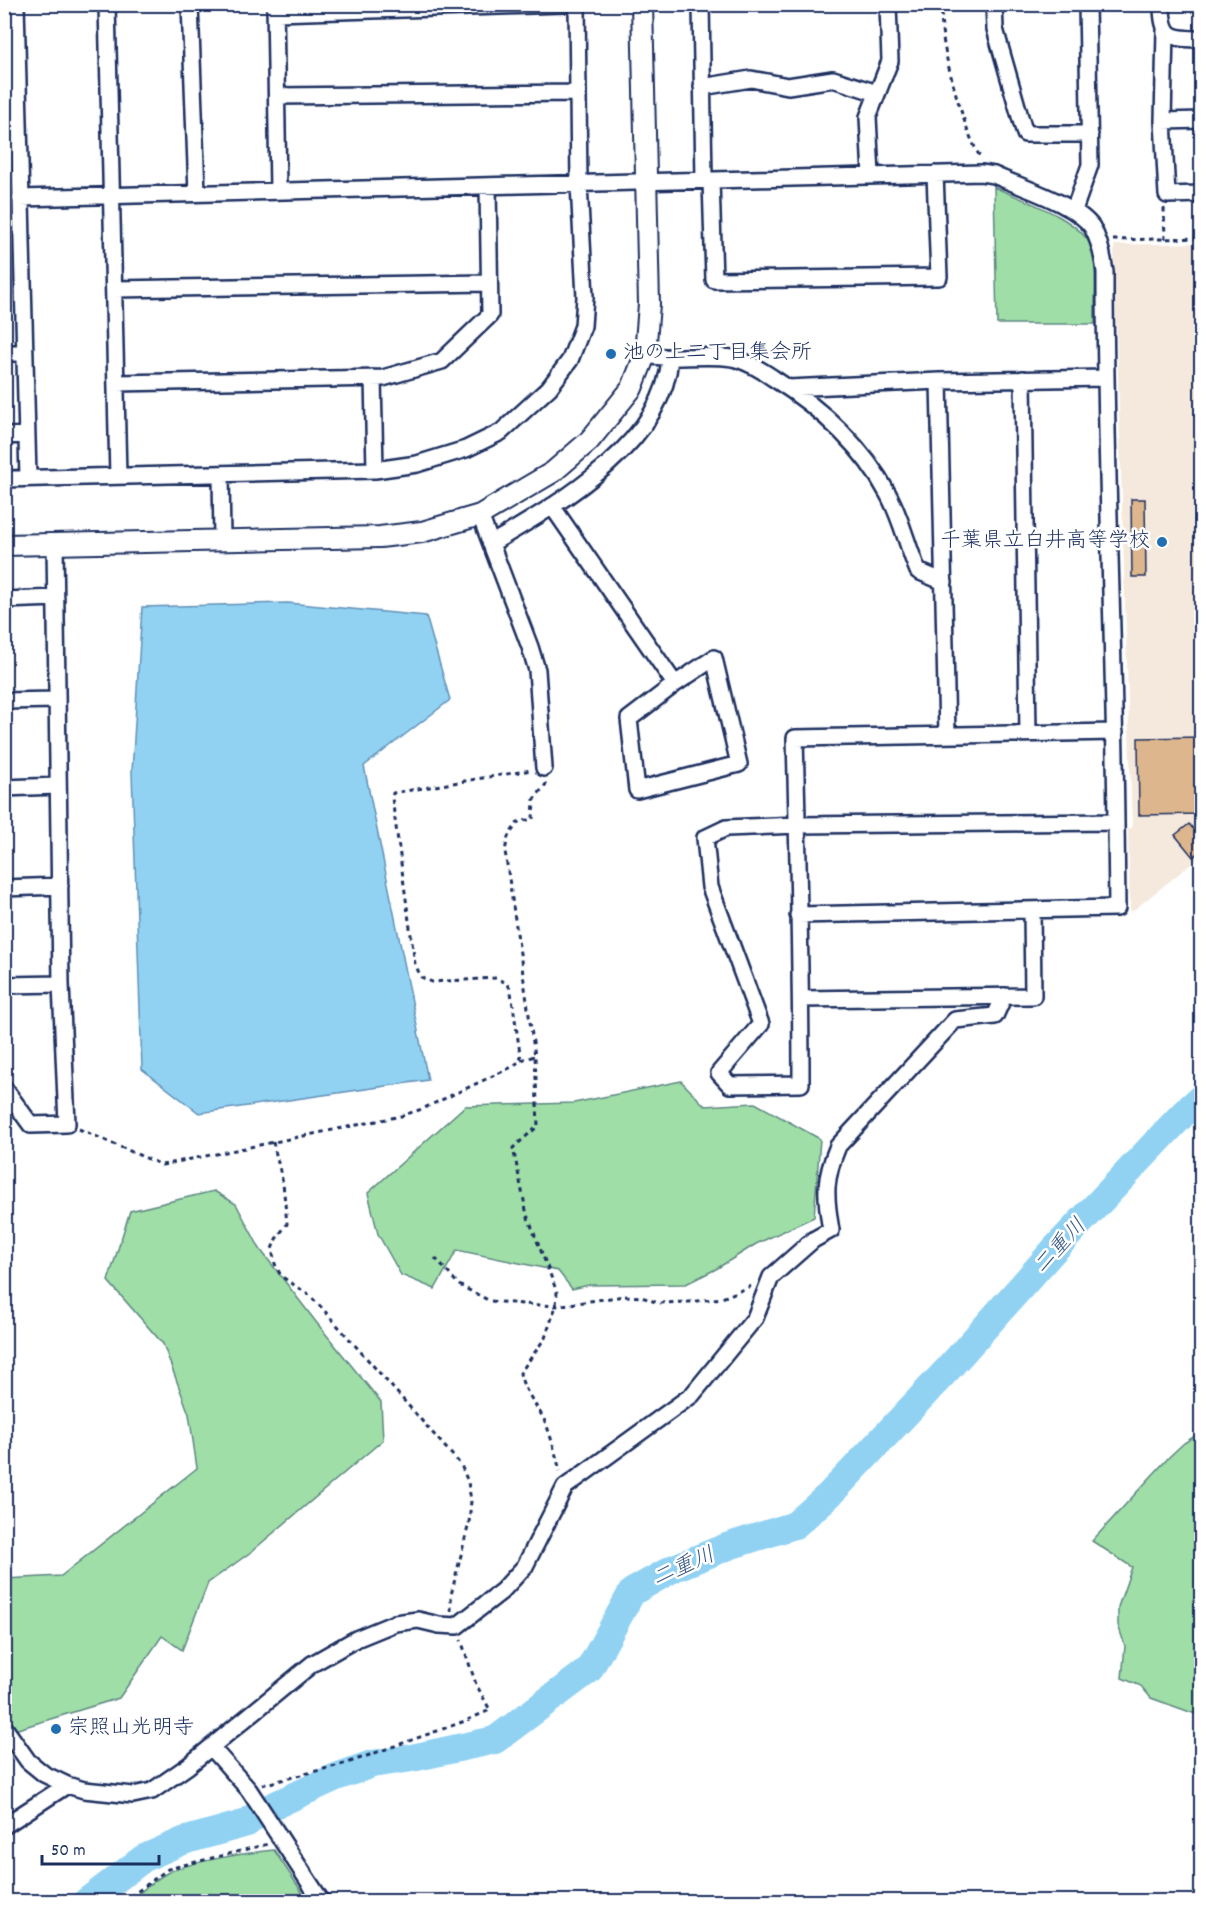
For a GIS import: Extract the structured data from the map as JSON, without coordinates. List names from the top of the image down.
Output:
{
  "water": ["二重川"],
  "places": ["池の上二丁目集会所", "千葉県立白井高等学校", "宗照山光明寺"],
  "scale_bar": "50 m"
}
